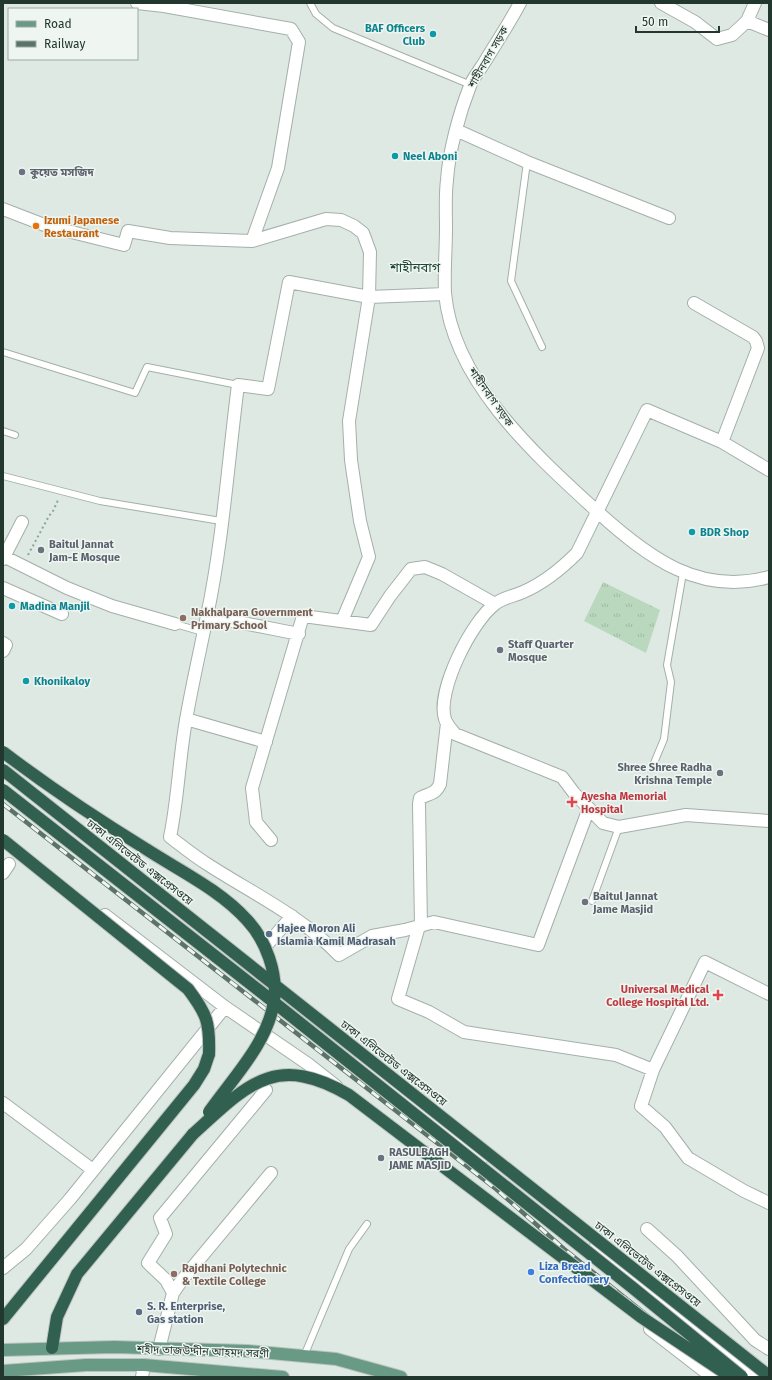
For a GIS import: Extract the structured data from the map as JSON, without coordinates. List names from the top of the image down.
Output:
{
  "streets": {
    "highway": ["ঢাকা এলিভেটেড এক্সপ্রেসওয়ে"],
    "main road": ["শহীদ তাজউদ্দীন আহমদ সরণী"],
    "street": ["শাহীনবাগ সড়ক"]
  },
  "districts": ["শাহীনবাগ"],
  "places": {
    "other": [
      "BAF Officers Club",
      "Neel Aboni",
      "কুয়েত মসজিদ",
      "Izumi Japanese Restaurant",
      "BDR Shop",
      "Baitul Jannat Jam-E Mosque",
      "Madina Manjil",
      "Nakhalpara Government Primary School",
      "Staff Quarter Mosque",
      "Khonikaloy",
      "Shree Shree Radha Krishna Temple",
      "Baitul Jannat Jame Masjid",
      "Hajee Moron Ali Islamia Kamil Madrasah",
      "RASULBAGH JAME MASJID",
      "Liza Bread Confectionery",
      "Rajdhani Polytechnic & Textile College",
      "S. R. Enterprise, Gas station"
    ],
    "health": ["Ayesha Memorial Hospital", "Universal Medical College Hospital Ltd."]
  },
  "legend": ["Road", "Railway"],
  "scale_bar": "50 m"
}
